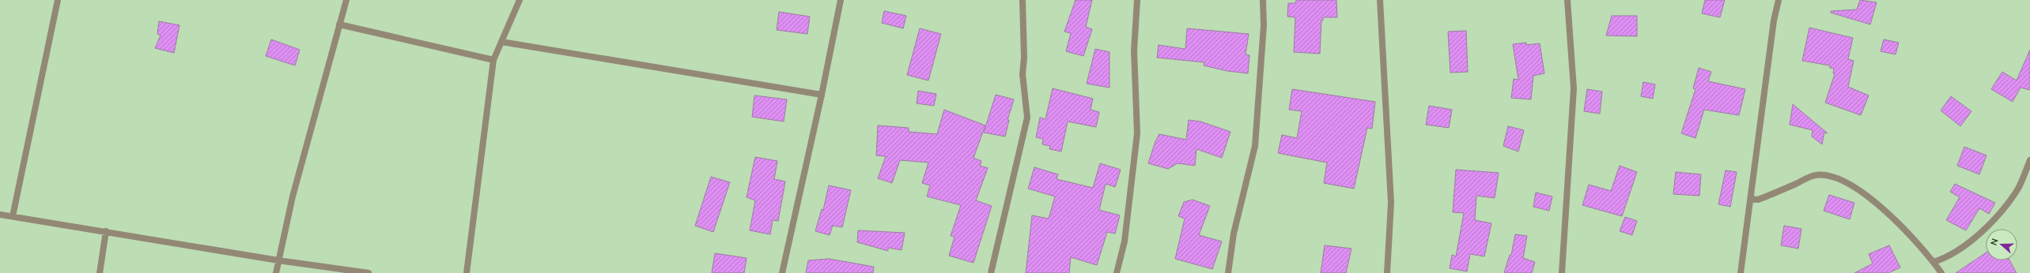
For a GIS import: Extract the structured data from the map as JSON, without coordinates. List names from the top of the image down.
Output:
{
  "north": "left"
}
